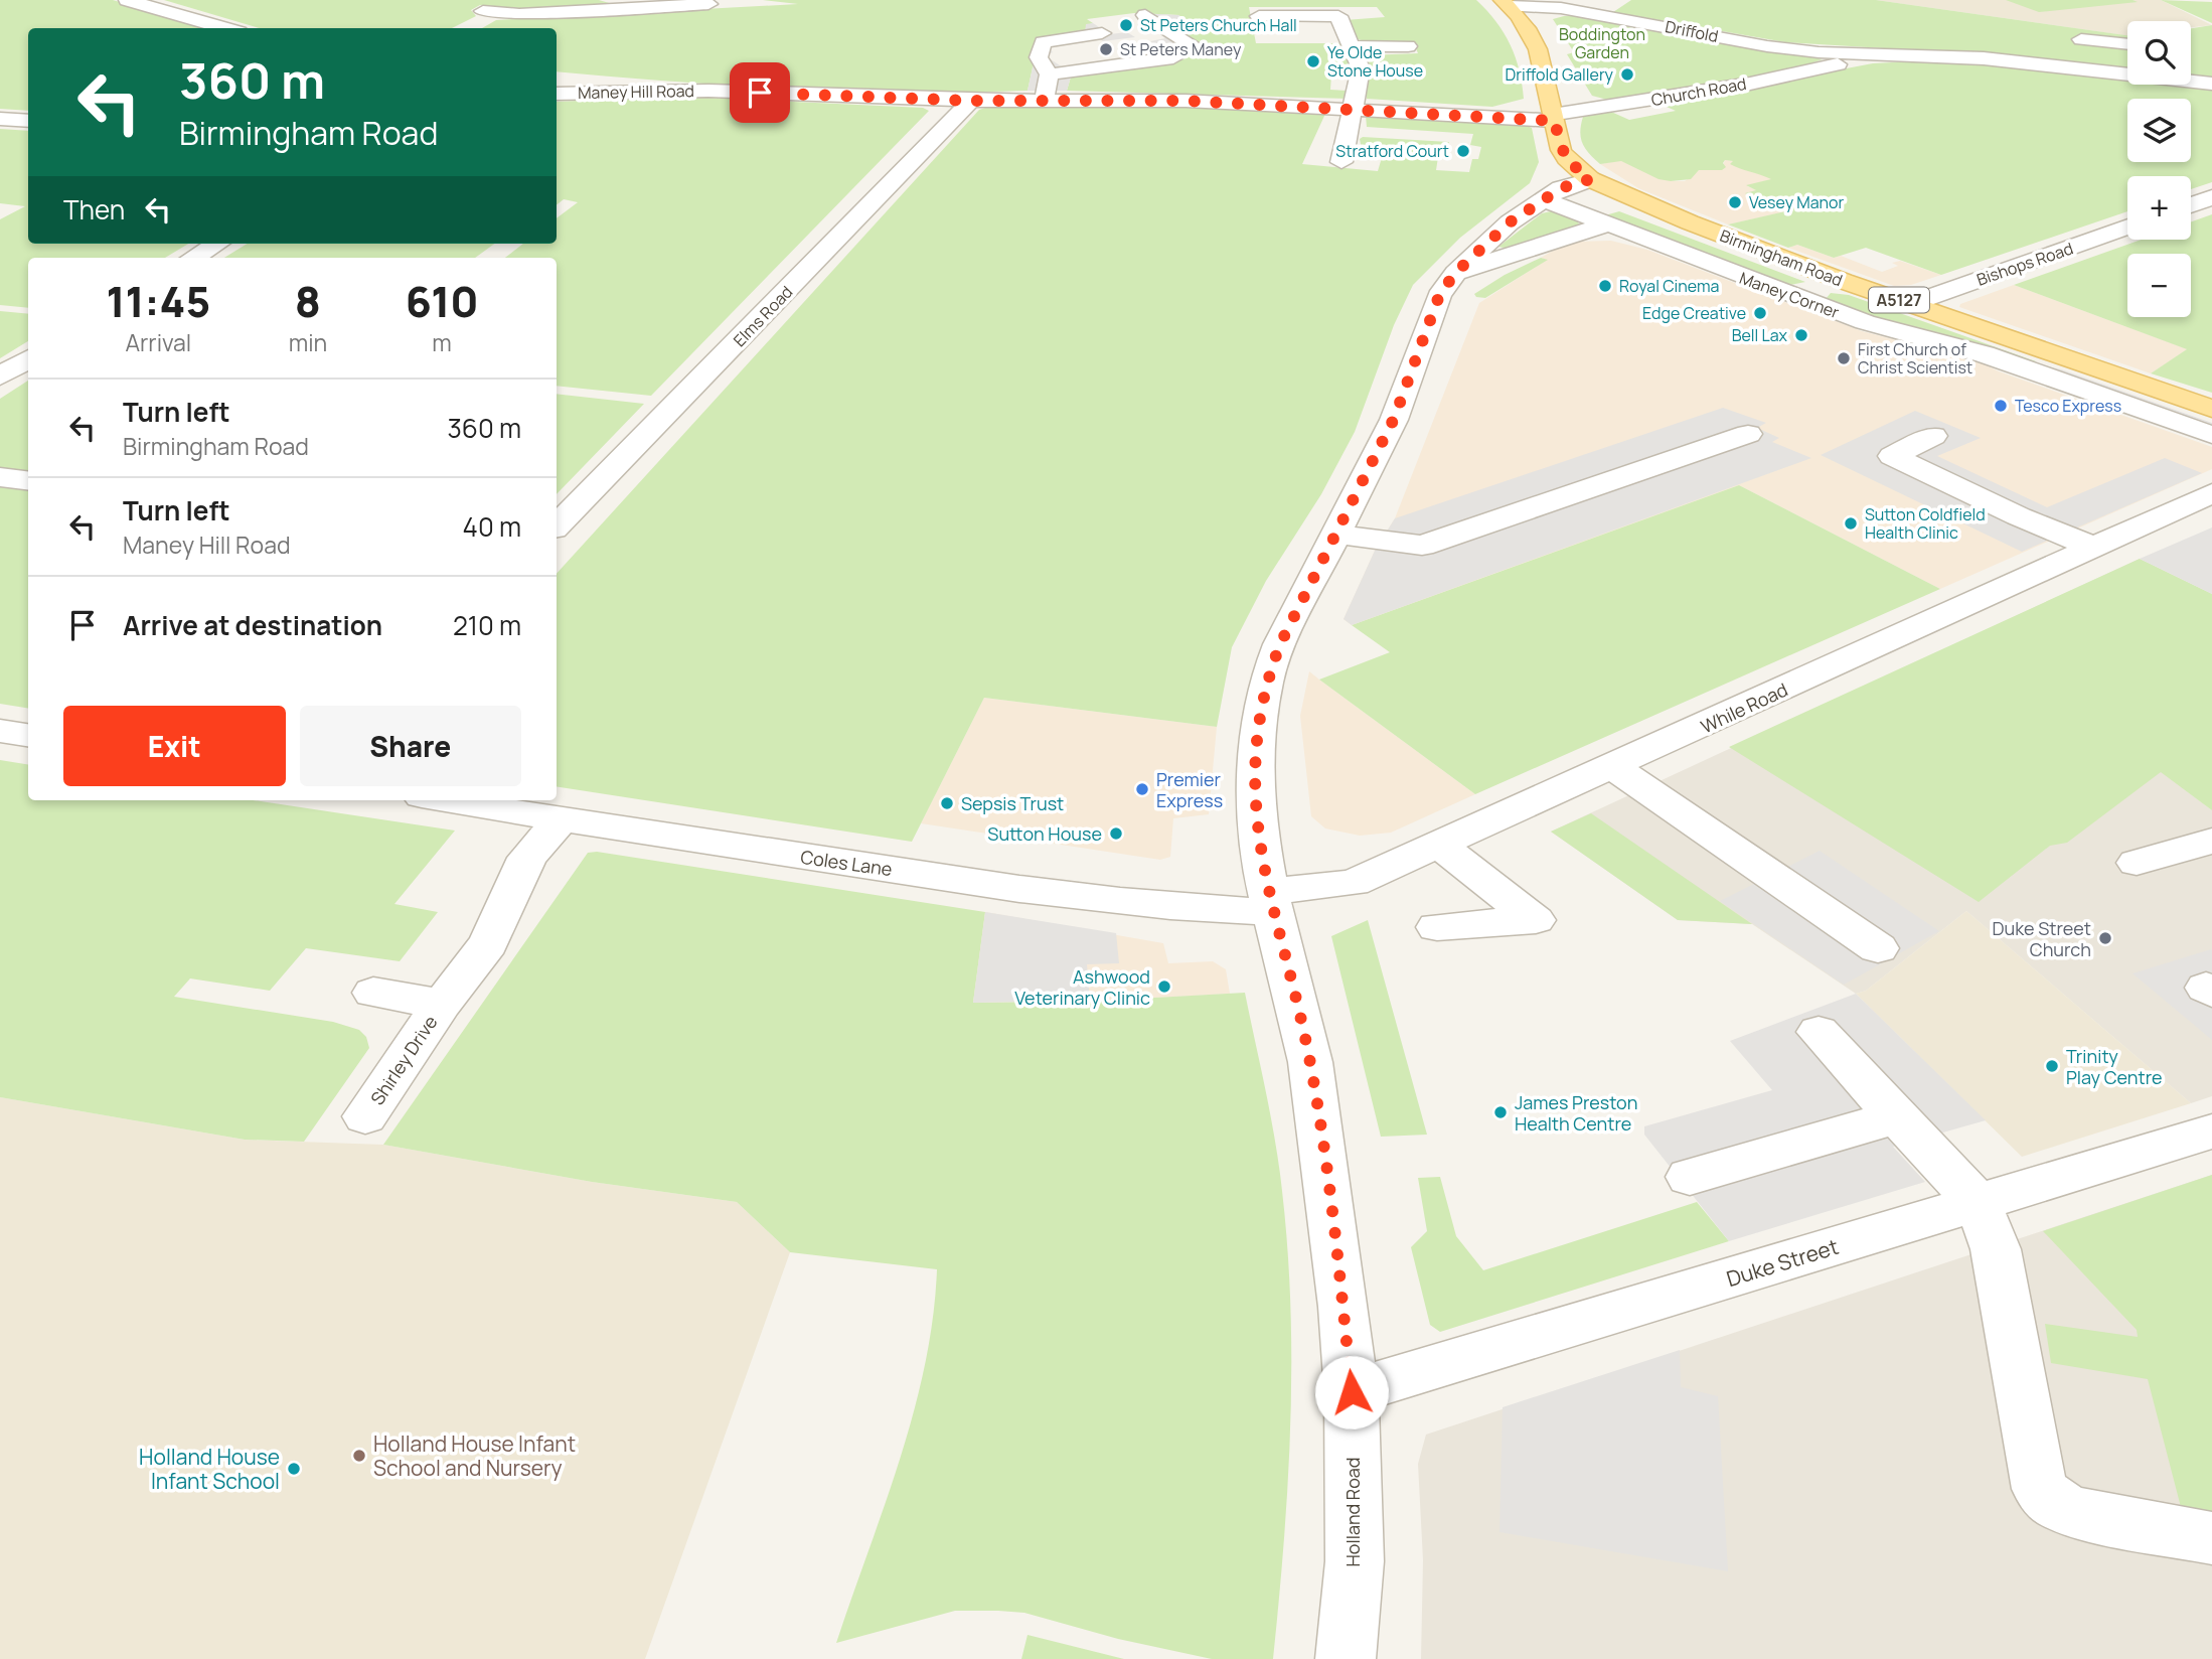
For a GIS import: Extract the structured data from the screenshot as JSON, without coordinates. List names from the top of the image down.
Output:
{
  "streets": {
    "main road": ["Birmingham Road", "A5127"],
    "street": [
      "Driffold",
      "Maney Hill Road",
      "Church Road",
      "Bishops Road",
      "Maney Corner",
      "Elms Road",
      "While Road",
      "Coles Lane",
      "Shirley Drive",
      "Duke Street",
      "Holland Road"
    ]
  },
  "crossings": [
    ["Driffold", "Church Road"],
    ["Driffold", "Birmingham Road"],
    ["Maney Hill Road", "Church Road"],
    ["Maney Hill Road", "Birmingham Road"],
    ["Maney Hill Road", "Elms Road"],
    ["Church Road", "Birmingham Road"],
    ["Birmingham Road", "Bishops Road"],
    ["Birmingham Road", "Holland Road"],
    ["Maney Corner", "Holland Road"],
    ["While Road", "Coles Lane"],
    ["While Road", "Holland Road"],
    ["Coles Lane", "Shirley Drive"],
    ["Coles Lane", "Holland Road"],
    ["Duke Street", "Holland Road"]
  ],
  "parks": ["Boddington Garden"],
  "places": [
    "St Peters Church Hall",
    "St Peters Maney",
    "Ye Olde Stone House",
    "Driffold Gallery",
    "Stratford Court",
    "Vesey Manor",
    "Royal Cinema",
    "Edge Creative",
    "Bell Lax",
    "First Church of Christ Scientist",
    "Tesco Express",
    "Sutton Coldfield Health Clinic",
    "Premier Express",
    "Sepsis Trust",
    "Sutton House",
    "Duke Street Church",
    "Ashwood Veterinary Clinic",
    "Trinity Play Centre",
    "James Preston Health Centre",
    "Holland House Infant School and Nursery",
    "Holland House Infant School"
  ],
  "page": {
    "map_buttons": ["+", "−"],
    "turn": ["360 m", "Birmingham Road"],
    "then": "Then",
    "eta": [
      "11:45",
      "Arrival",
      "8",
      "min",
      "610",
      "m"
    ],
    "list": [
      {
        "name": "Turn left",
        "note": "Birmingham Road",
        "value": "360 m"
      },
      {
        "name": "Turn left",
        "note": "Maney Hill Road",
        "value": "40 m"
      },
      {
        "name": "Arrive at destination",
        "value": "210 m"
      }
    ],
    "buttons": ["Exit", "Share"]
  }
}
